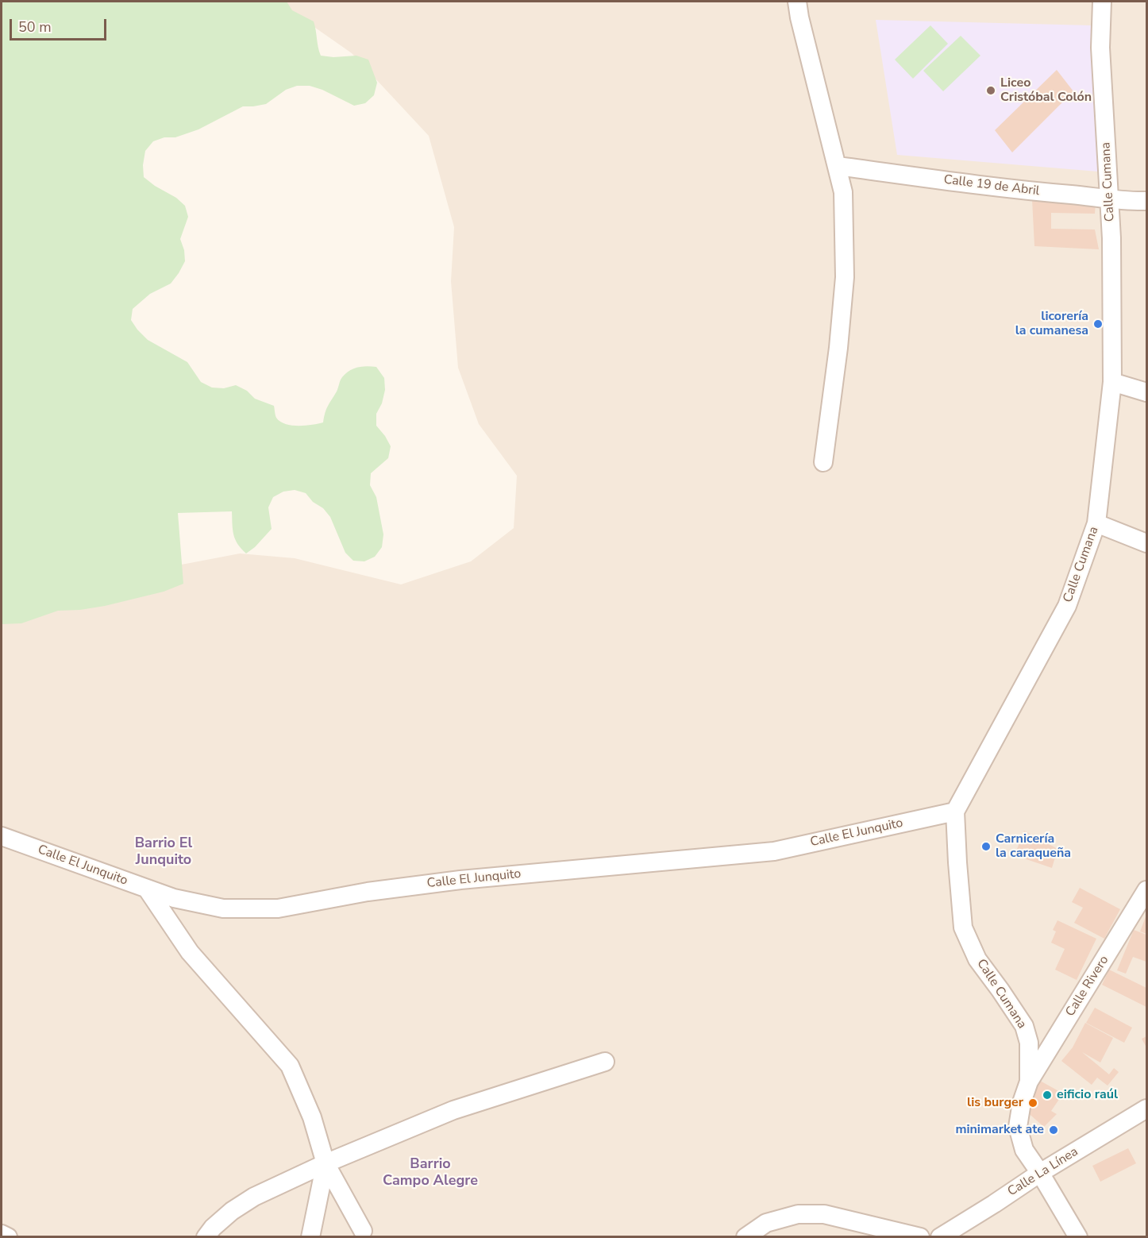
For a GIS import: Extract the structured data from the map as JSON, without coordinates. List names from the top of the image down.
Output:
{
  "streets": {
    "street": [
      "Calle Cumana",
      "Calle 19 de Abril",
      "Calle El Junquito",
      "Calle Rivero",
      "Calle La Línea"
    ]
  },
  "crossings": [
    ["Calle Cumana", "Calle 19 de Abril"],
    ["Calle Cumana", "Calle El Junquito"],
    ["Calle Cumana", "Calle Rivero"]
  ],
  "districts": ["Barrio El Junquito", "Barrio Campo Alegre"],
  "places": [
    "Liceo Cristóbal Colón",
    "licorería la cumanesa",
    "Carnicería la caraqueña",
    "eificio raúl",
    "lis burger",
    "minimarket ate"
  ],
  "scale_bar": "50 m"
}
